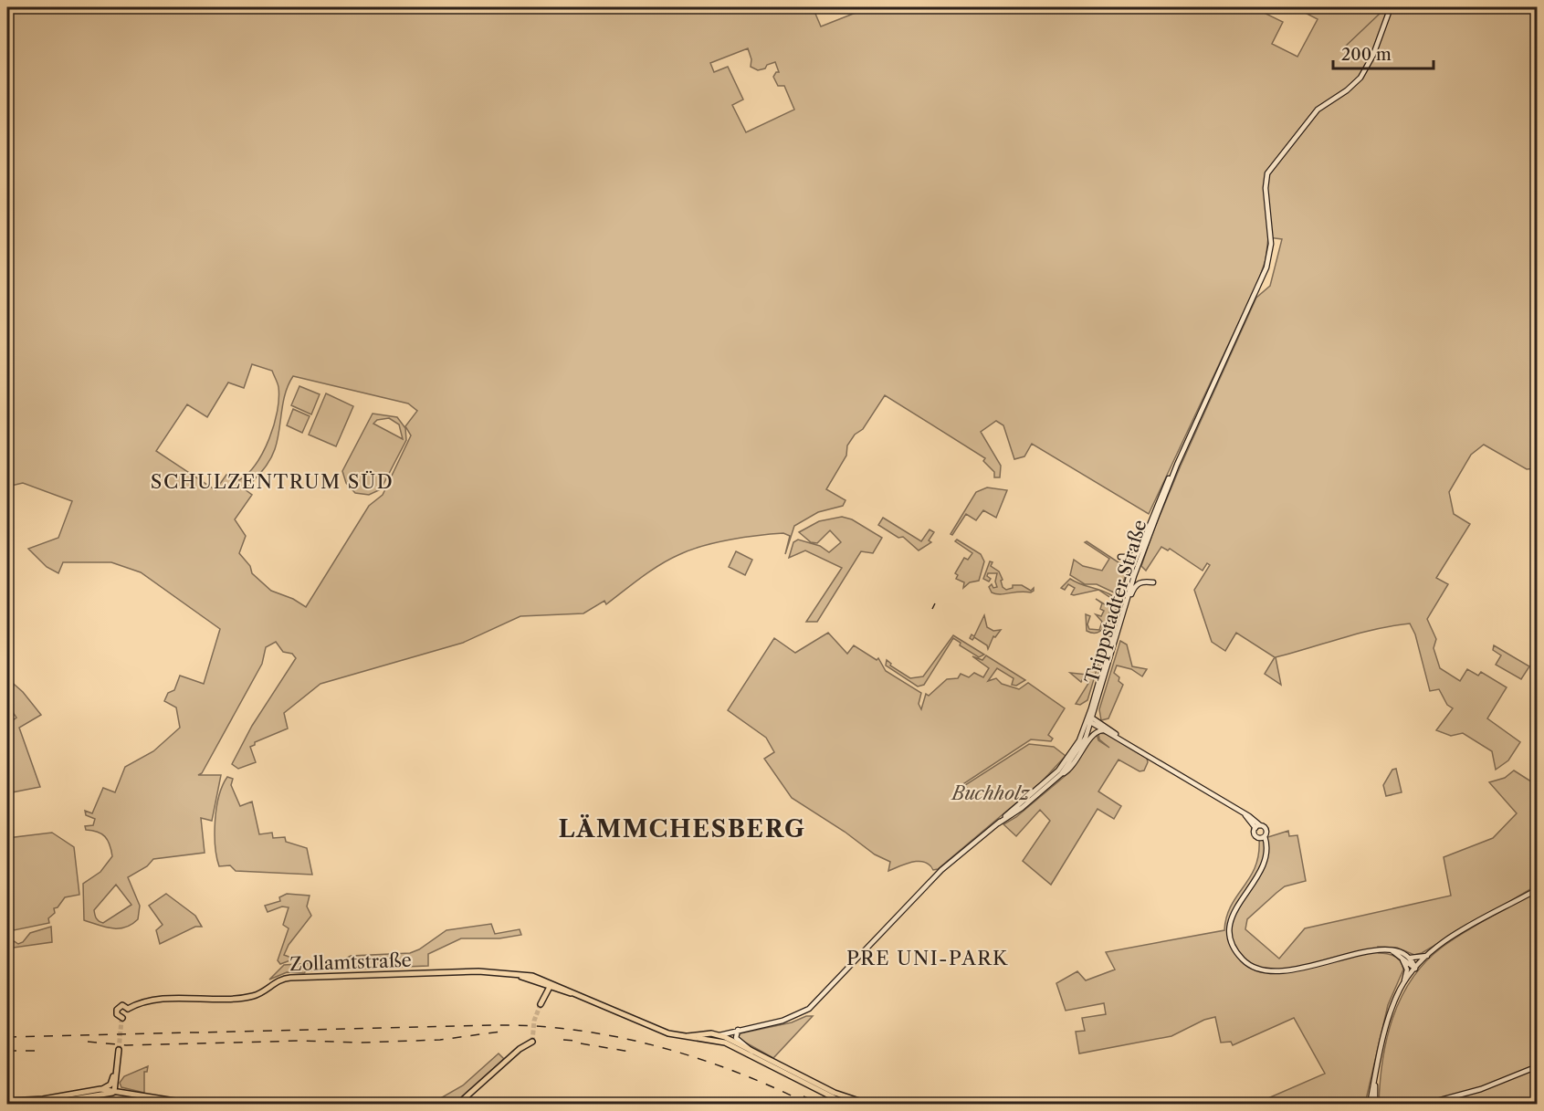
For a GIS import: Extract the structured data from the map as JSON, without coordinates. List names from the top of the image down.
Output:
{
  "streets": {
    "main road": ["Trippstadter Straße", "Zollamtstraße"]
  },
  "crossings": [
    ["Trippstadter Straße", "Zollamtstraße"]
  ],
  "districts": ["SCHULZENTRUM SÜD", "LÄMMCHESBERG", "PRE UNI-PARK"],
  "parks": ["Buchholz"],
  "scale_bar": "200 m"
}
